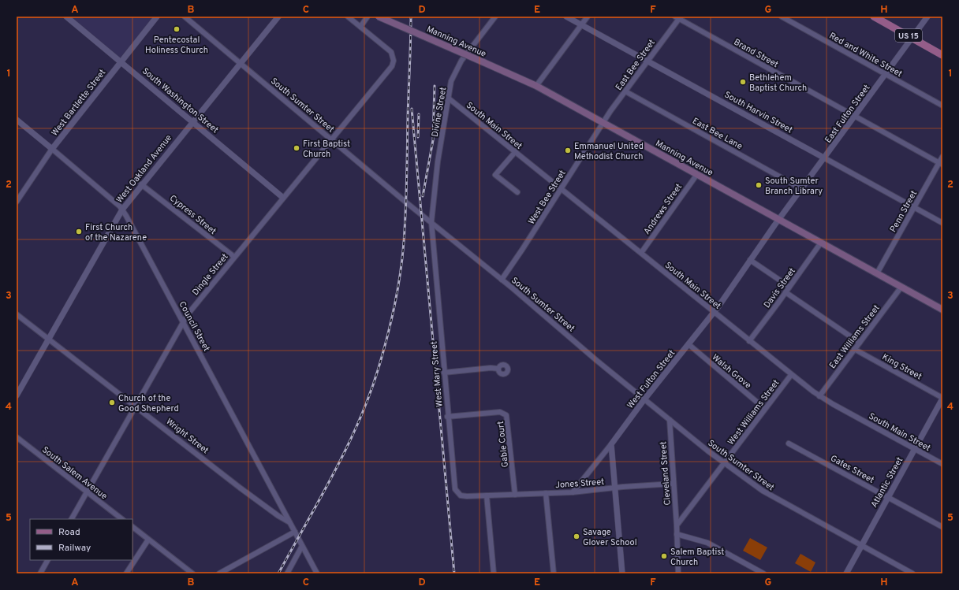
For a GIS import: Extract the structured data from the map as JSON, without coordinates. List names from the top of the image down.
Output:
{
  "streets": {
    "main road": ["US 15", "Manning Avenue"],
    "street": [
      "Brand Street",
      "Red and White Street",
      "East Bee Street",
      "South Washington Street",
      "West Bartlette Street",
      "South Sumter Street",
      "Divine Street",
      "South Harvin Street",
      "East Fulton Street",
      "South Main Street",
      "East Bee Lane",
      "West Oakland Avenue",
      "West Bee Street",
      "Andrews Street",
      "Penn Street",
      "Cypress Street",
      "Dingle Street",
      "Davis Street",
      "Council Street",
      "East Williams Street",
      "King Street",
      "Walsh Grove",
      "West Mary Street",
      "West Fulton Street",
      "West Williams Street",
      "Wright Street",
      "Gable Court",
      "Gates Street",
      "South Salem Avenue",
      "Cleveland Street",
      "Atlantic Street",
      "Jones Street"
    ]
  },
  "crossings": [
    ["US 15", "East Fulton Street"],
    ["Manning Avenue", "East Bee Street"],
    ["Manning Avenue", "East Fulton Street"],
    ["Manning Avenue", "West Bee Street"],
    ["Manning Avenue", "Andrews Street"],
    ["Manning Avenue", "Penn Street"],
    ["Manning Avenue", "Davis Street"],
    ["Manning Avenue", "East Williams Street"],
    ["Manning Avenue", "West Fulton Street"],
    ["Brand Street", "East Bee Street"],
    ["Brand Street", "East Fulton Street"],
    ["Brand Street", "Penn Street"],
    ["Red and White Street", "East Fulton Street"],
    ["East Bee Street", "South Harvin Street"],
    ["East Bee Street", "East Bee Lane"],
    ["East Bee Street", "West Bee Street"],
    ["South Washington Street", "West Bartlette Street"],
    ["South Washington Street", "West Oakland Avenue"],
    ["South Washington Street", "Dingle Street"],
    ["West Bartlette Street", "Council Street"],
    ["South Sumter Street", "Divine Street"],
    ["South Sumter Street", "West Oakland Avenue"],
    ["South Sumter Street", "West Bee Street"],
    ["South Sumter Street", "Dingle Street"],
    ["South Sumter Street", "West Mary Street"],
    ["South Sumter Street", "West Fulton Street"],
    ["South Sumter Street", "West Williams Street"],
    ["South Sumter Street", "Cleveland Street"],
    ["South Sumter Street", "Atlantic Street"],
    ["Divine Street", "South Main Street"],
    ["Divine Street", "West Mary Street"],
    ["South Harvin Street", "East Fulton Street"],
    ["South Harvin Street", "Penn Street"],
    ["East Fulton Street", "East Bee Lane"],
    ["East Fulton Street", "West Fulton Street"],
    ["South Main Street", "West Bee Street"],
    ["South Main Street", "Andrews Street"],
    ["South Main Street", "Davis Street"],
    ["South Main Street", "East Williams Street"],
    ["South Main Street", "West Fulton Street"],
    ["South Main Street", "West Williams Street"],
    ["South Main Street", "Atlantic Street"],
    ["West Oakland Avenue", "Cypress Street"],
    ["West Oakland Avenue", "Council Street"],
    ["West Oakland Avenue", "Wright Street"],
    ["Cypress Street", "Dingle Street"],
    ["Dingle Street", "Council Street"],
    ["Dingle Street", "Wright Street"],
    ["Dingle Street", "South Salem Avenue"],
    ["Council Street", "Wright Street"],
    ["East Williams Street", "King Street"],
    ["King Street", "Atlantic Street"],
    ["Walsh Grove", "West Fulton Street"],
    ["Walsh Grove", "West Williams Street"],
    ["West Mary Street", "Gable Court"],
    ["West Mary Street", "Jones Street"],
    ["West Williams Street", "Cleveland Street"],
    ["Gable Court", "Jones Street"],
    ["Gates Street", "Atlantic Street"],
    ["Cleveland Street", "Jones Street"]
  ],
  "places": [
    "Pentecostal Holiness Church",
    "Bethlehem Baptist Church",
    "First Baptist Church",
    "Emmanuel United Methodist Church",
    "South Sumter Branch Library",
    "First Church of the Nazarene",
    "Church of the Good Shepherd",
    "Savage Glover School",
    "Salem Baptist Church"
  ],
  "legend": ["Road", "Railway"],
  "grid": {
    "columns": [
      "A",
      "B",
      "C",
      "D",
      "E",
      "F",
      "G",
      "H"
    ],
    "rows": [
      "1",
      "2",
      "3",
      "4",
      "5"
    ]
  }
}
